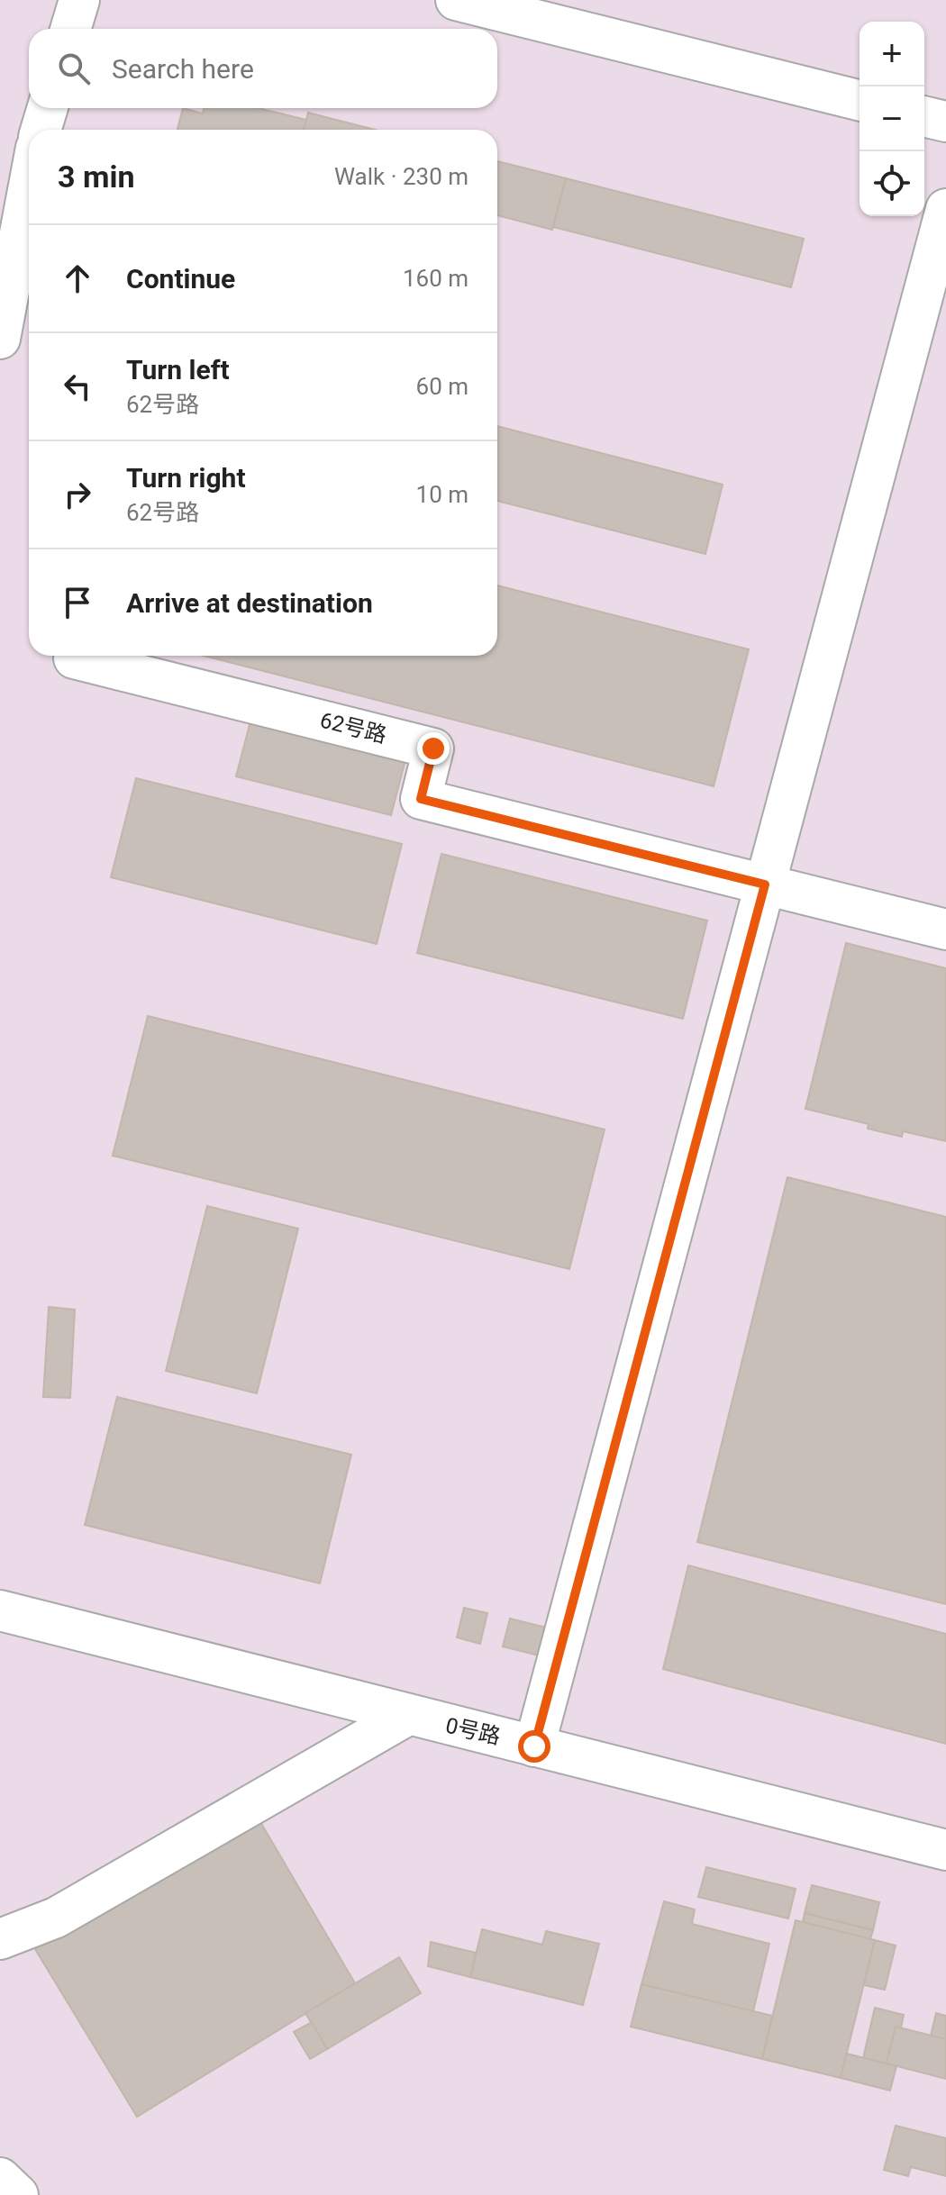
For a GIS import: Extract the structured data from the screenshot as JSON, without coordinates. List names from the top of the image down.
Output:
{
  "streets": {
    "street": ["62号路", "0号路"]
  },
  "page": {
    "map_buttons": ["+", "−"],
    "search": "Search here",
    "heading": ["3 min", "Walk · 230 m"],
    "list": [
      ["Continue", "160 m"],
      ["Turn left", "62号路", "60 m"],
      ["Turn right", "62号路", "10 m"],
      "Arrive at destination"
    ]
  }
}
